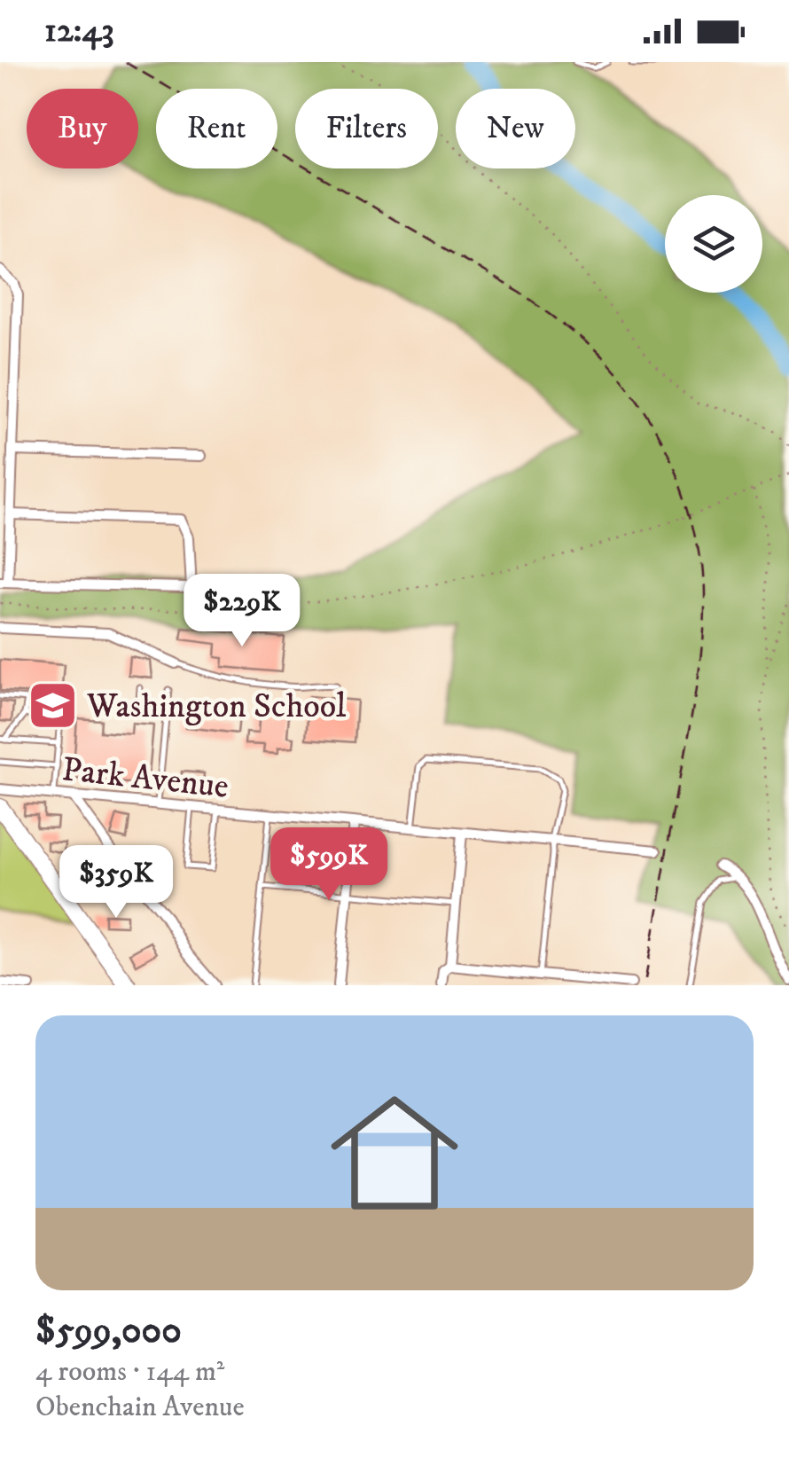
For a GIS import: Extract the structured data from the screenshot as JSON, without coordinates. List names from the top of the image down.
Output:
{
  "streets": {
    "street": ["Park Avenue"]
  },
  "places": {
    "school or university": ["Washington School"]
  },
  "page": {
    "status": "12:43",
    "chip": [
      "Buy",
      "Rent",
      "Filters",
      "New"
    ],
    "price": ["$229K", "$599K", "$359K"],
    "list": [
      {
        "name": "$599,000",
        "note": "4 rooms · 144 m² · Obenchain Avenue"
      }
    ]
  }
}
